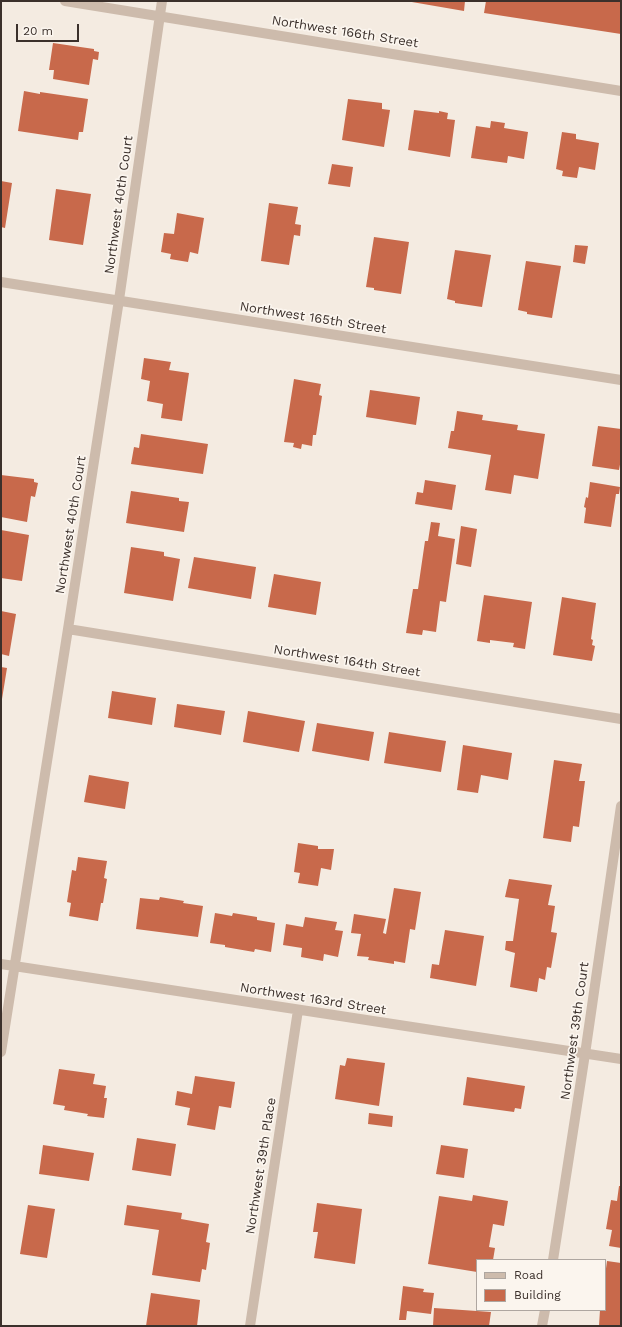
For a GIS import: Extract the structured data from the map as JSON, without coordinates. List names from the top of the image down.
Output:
{
  "streets": {
    "street": [
      "Northwest 166th Street",
      "Northwest 40th Court",
      "Northwest 165th Street",
      "Northwest 164th Street",
      "Northwest 163rd Street",
      "Northwest 39th Court",
      "Northwest 39th Place"
    ]
  },
  "crossings": [
    ["Northwest 166th Street", "Northwest 40th Court"],
    ["Northwest 40th Court", "Northwest 165th Street"],
    ["Northwest 40th Court", "Northwest 164th Street"],
    ["Northwest 40th Court", "Northwest 163rd Street"],
    ["Northwest 163rd Street", "Northwest 39th Court"],
    ["Northwest 163rd Street", "Northwest 39th Place"]
  ],
  "legend": ["Road", "Building"],
  "scale_bar": "20 m"
}
